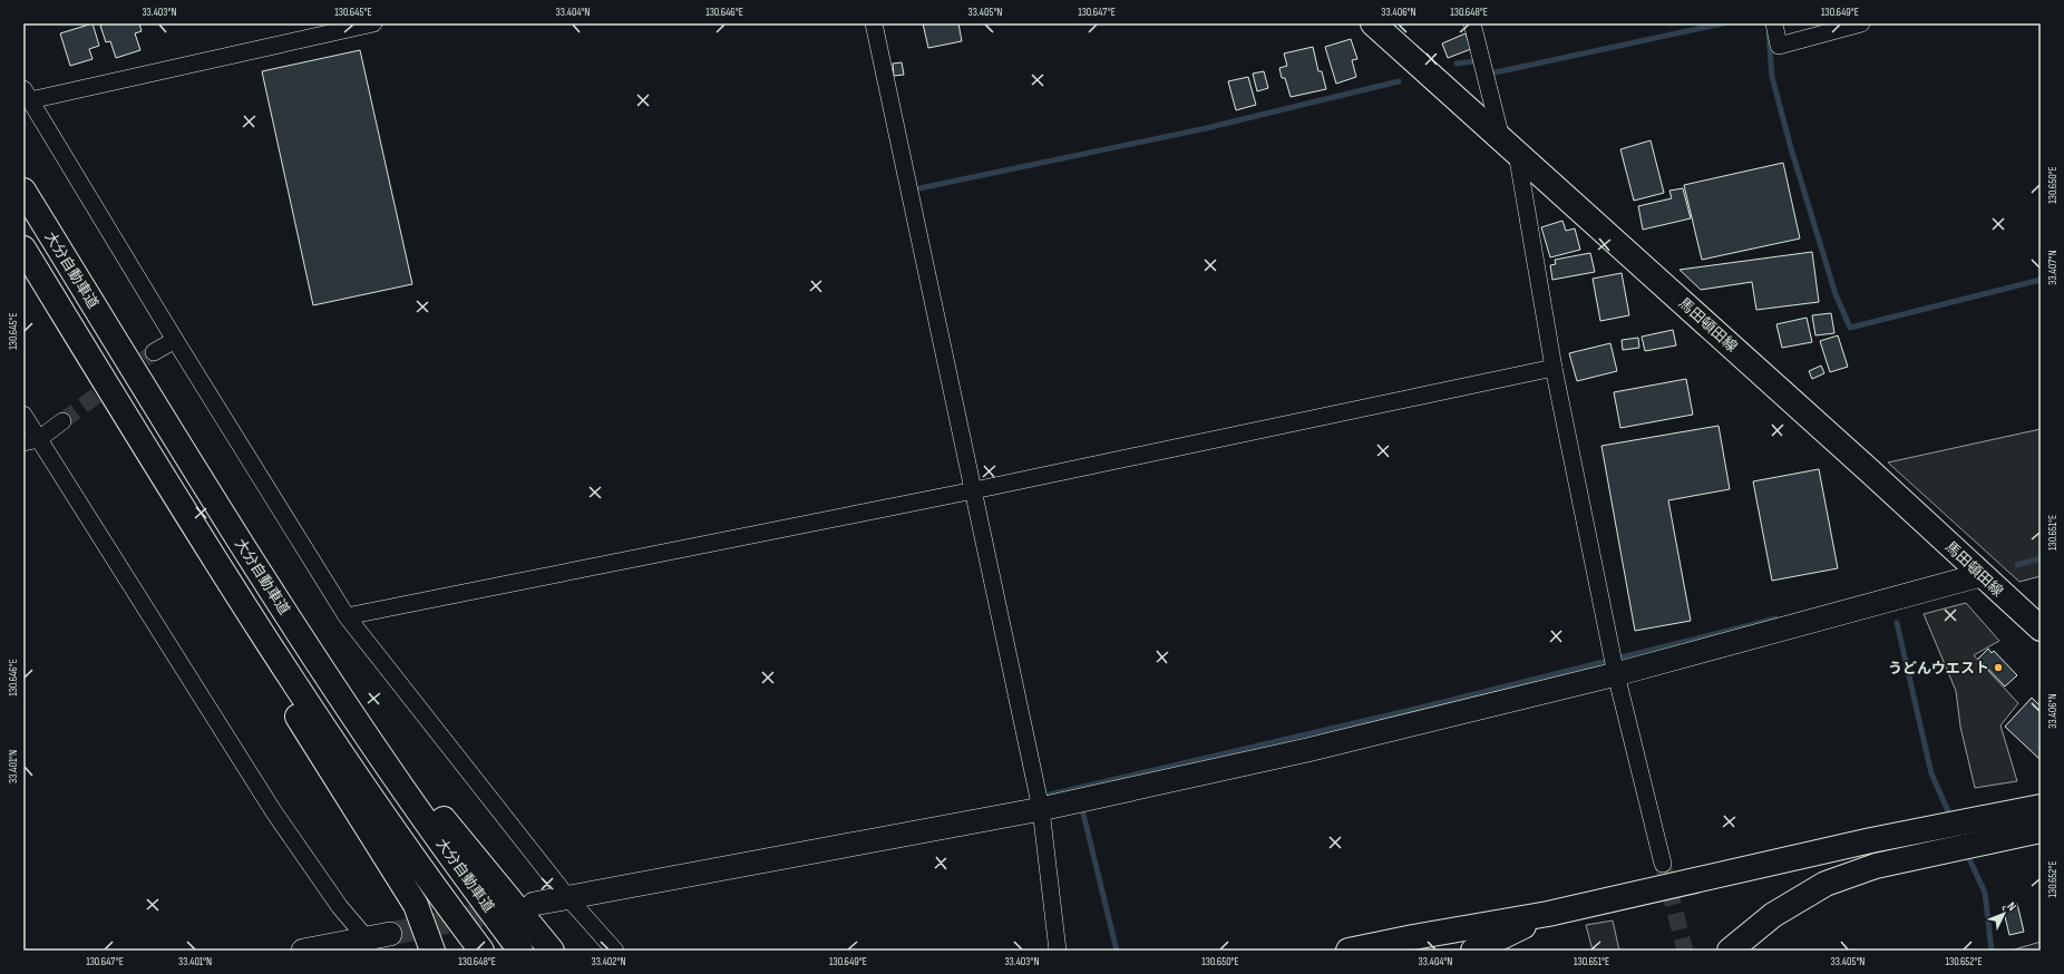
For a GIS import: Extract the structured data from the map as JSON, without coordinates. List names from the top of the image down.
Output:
{
  "streets": {
    "main road": ["大分自動車道", "馬田頓田線"]
  },
  "places": ["うどんウエスト"],
  "north": "top right",
  "coordinates": [
    "33.403°N",
    "130.645°E",
    "33.404°N",
    "130.646°E",
    "33.405°N",
    "130.647°E",
    "33.406°N",
    "130.648°E",
    "130.649°E",
    "130.650°E",
    "33.407°N",
    "130.651°E",
    "33.401°N",
    "130.652°E",
    "33.402°N"
  ]
}
